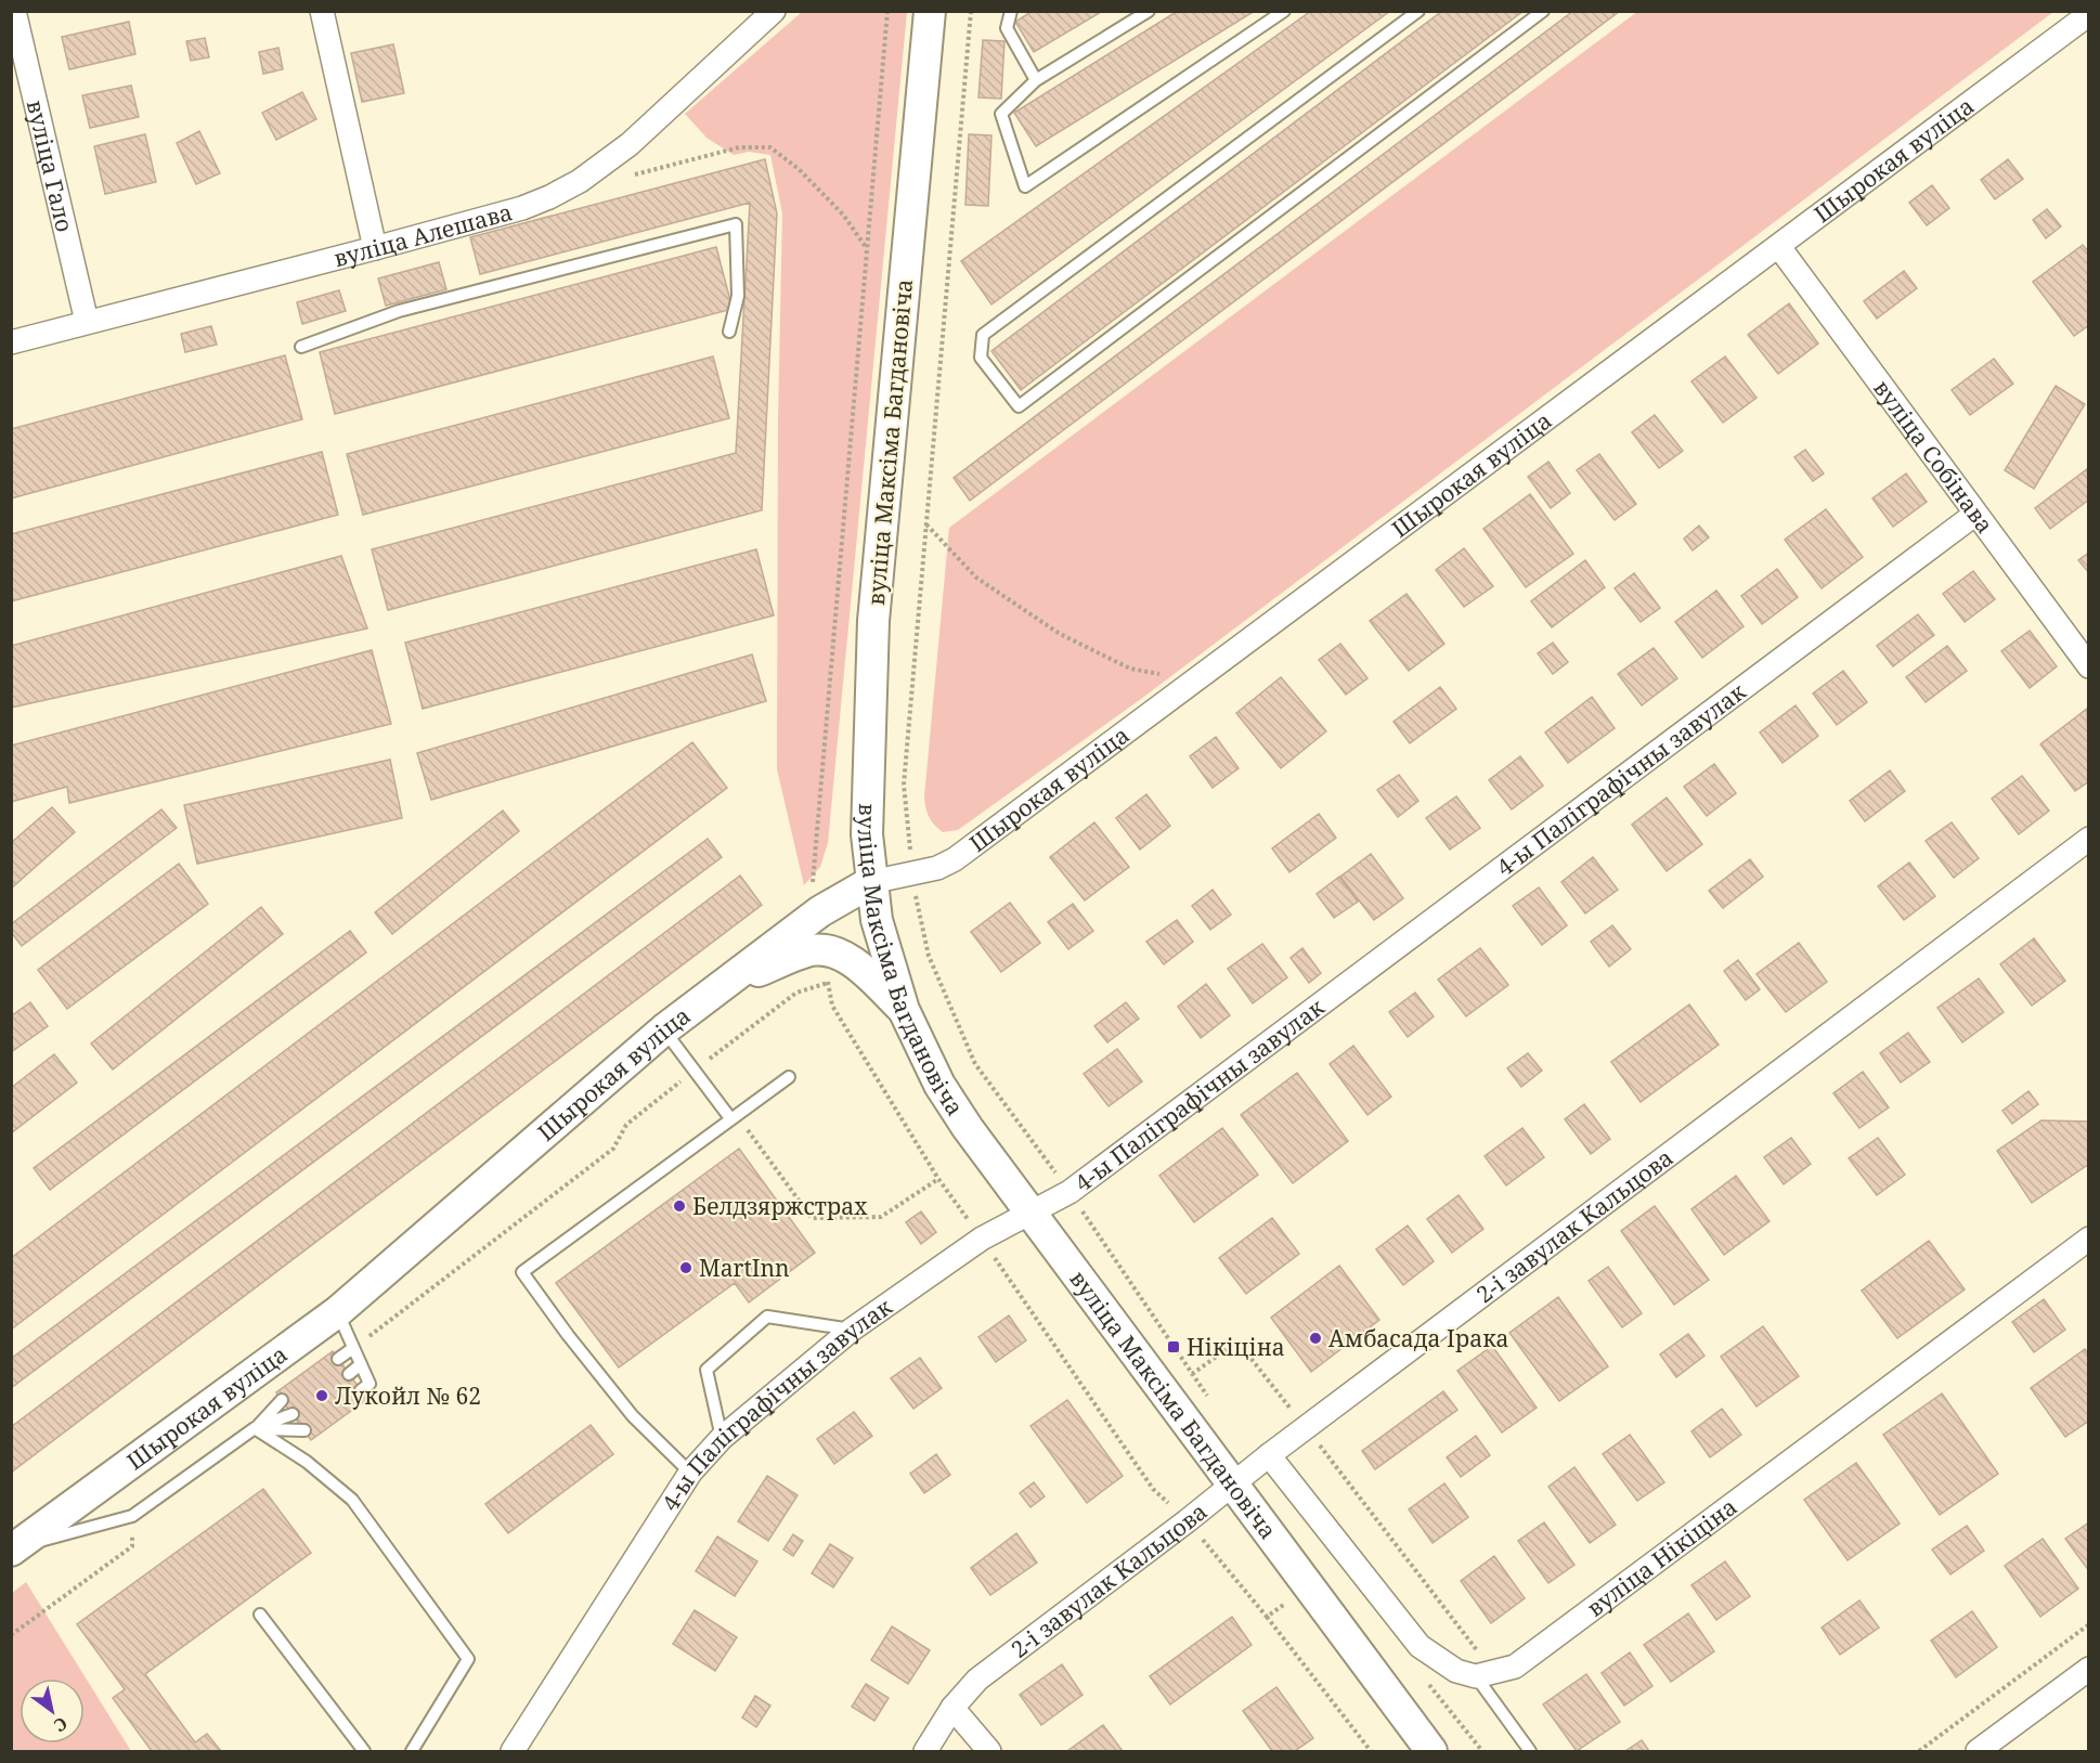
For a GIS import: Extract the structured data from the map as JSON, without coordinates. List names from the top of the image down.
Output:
{
  "streets": {
    "main road": ["Шырокая вуліца", "вуліца Максіма Багдановіча"],
    "street": [
      "вуліца Гало",
      "вуліца Алешава",
      "вуліца Собінава",
      "4-ы Паліграфічны завулак",
      "2-і завулак Кальцова",
      "вуліца Нікіціна"
    ]
  },
  "crossings": [
    ["Шырокая вуліца", "вуліца Максіма Багдановіча"],
    ["Шырокая вуліца", "вуліца Собінава"],
    ["вуліца Гало", "вуліца Алешава"],
    ["вуліца Максіма Багдановіча", "4-ы Паліграфічны завулак"],
    ["вуліца Максіма Багдановіча", "2-і завулак Кальцова"],
    ["вуліца Собінава", "4-ы Паліграфічны завулак"]
  ],
  "places": {
    "other": [
      "Белдзяржстрах",
      "MartInn",
      "Амбасада Ірака",
      "Лукойл № 62"
    ],
    "transit": ["Нікіціна"]
  },
  "north": "bottom right"
}
